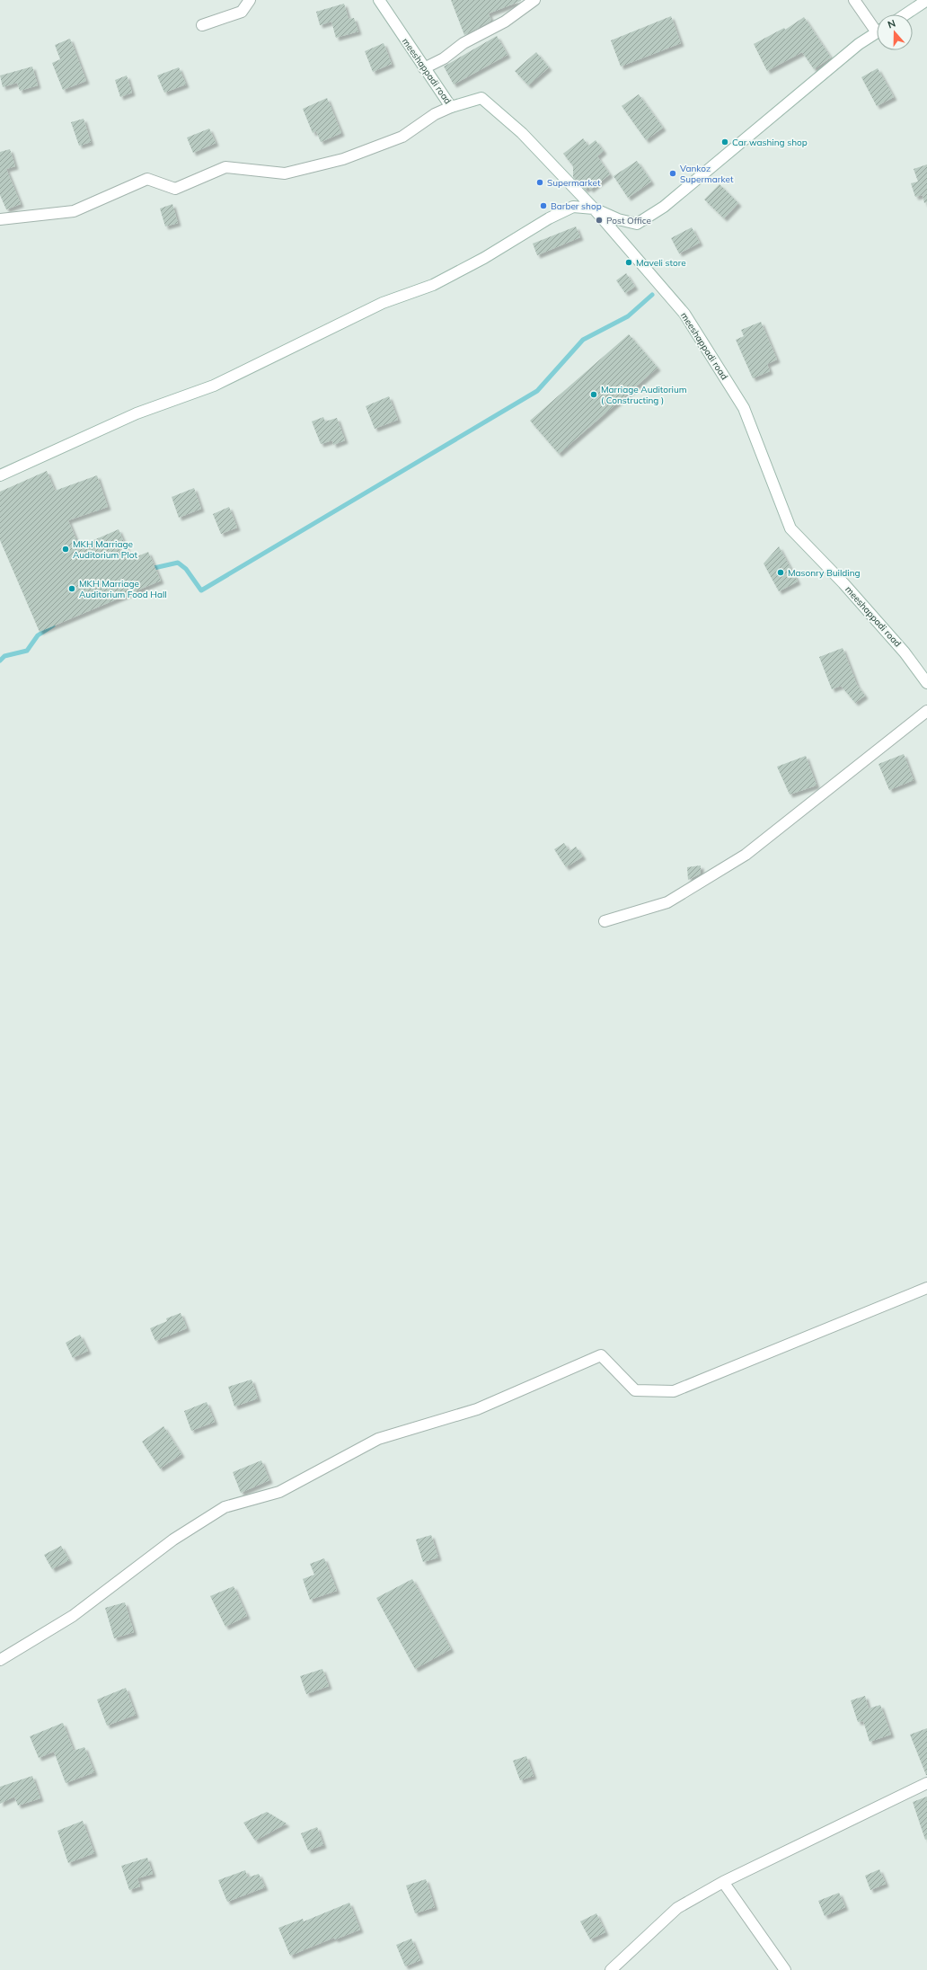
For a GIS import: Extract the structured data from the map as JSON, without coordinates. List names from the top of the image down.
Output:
{
  "streets": {
    "street": ["meeshappadi road"]
  },
  "places": [
    "Car washing shop",
    "Vankoz Supermarket",
    "Supermarket",
    "Barber shop",
    "Post Office",
    "Maveli store",
    "Marriage Auditorium ( Constructing )",
    "MKH Marriage Auditorium Plot",
    "Masonry Building",
    "MKH Marriage Auditorium Food Hall"
  ],
  "north": "top"
}
